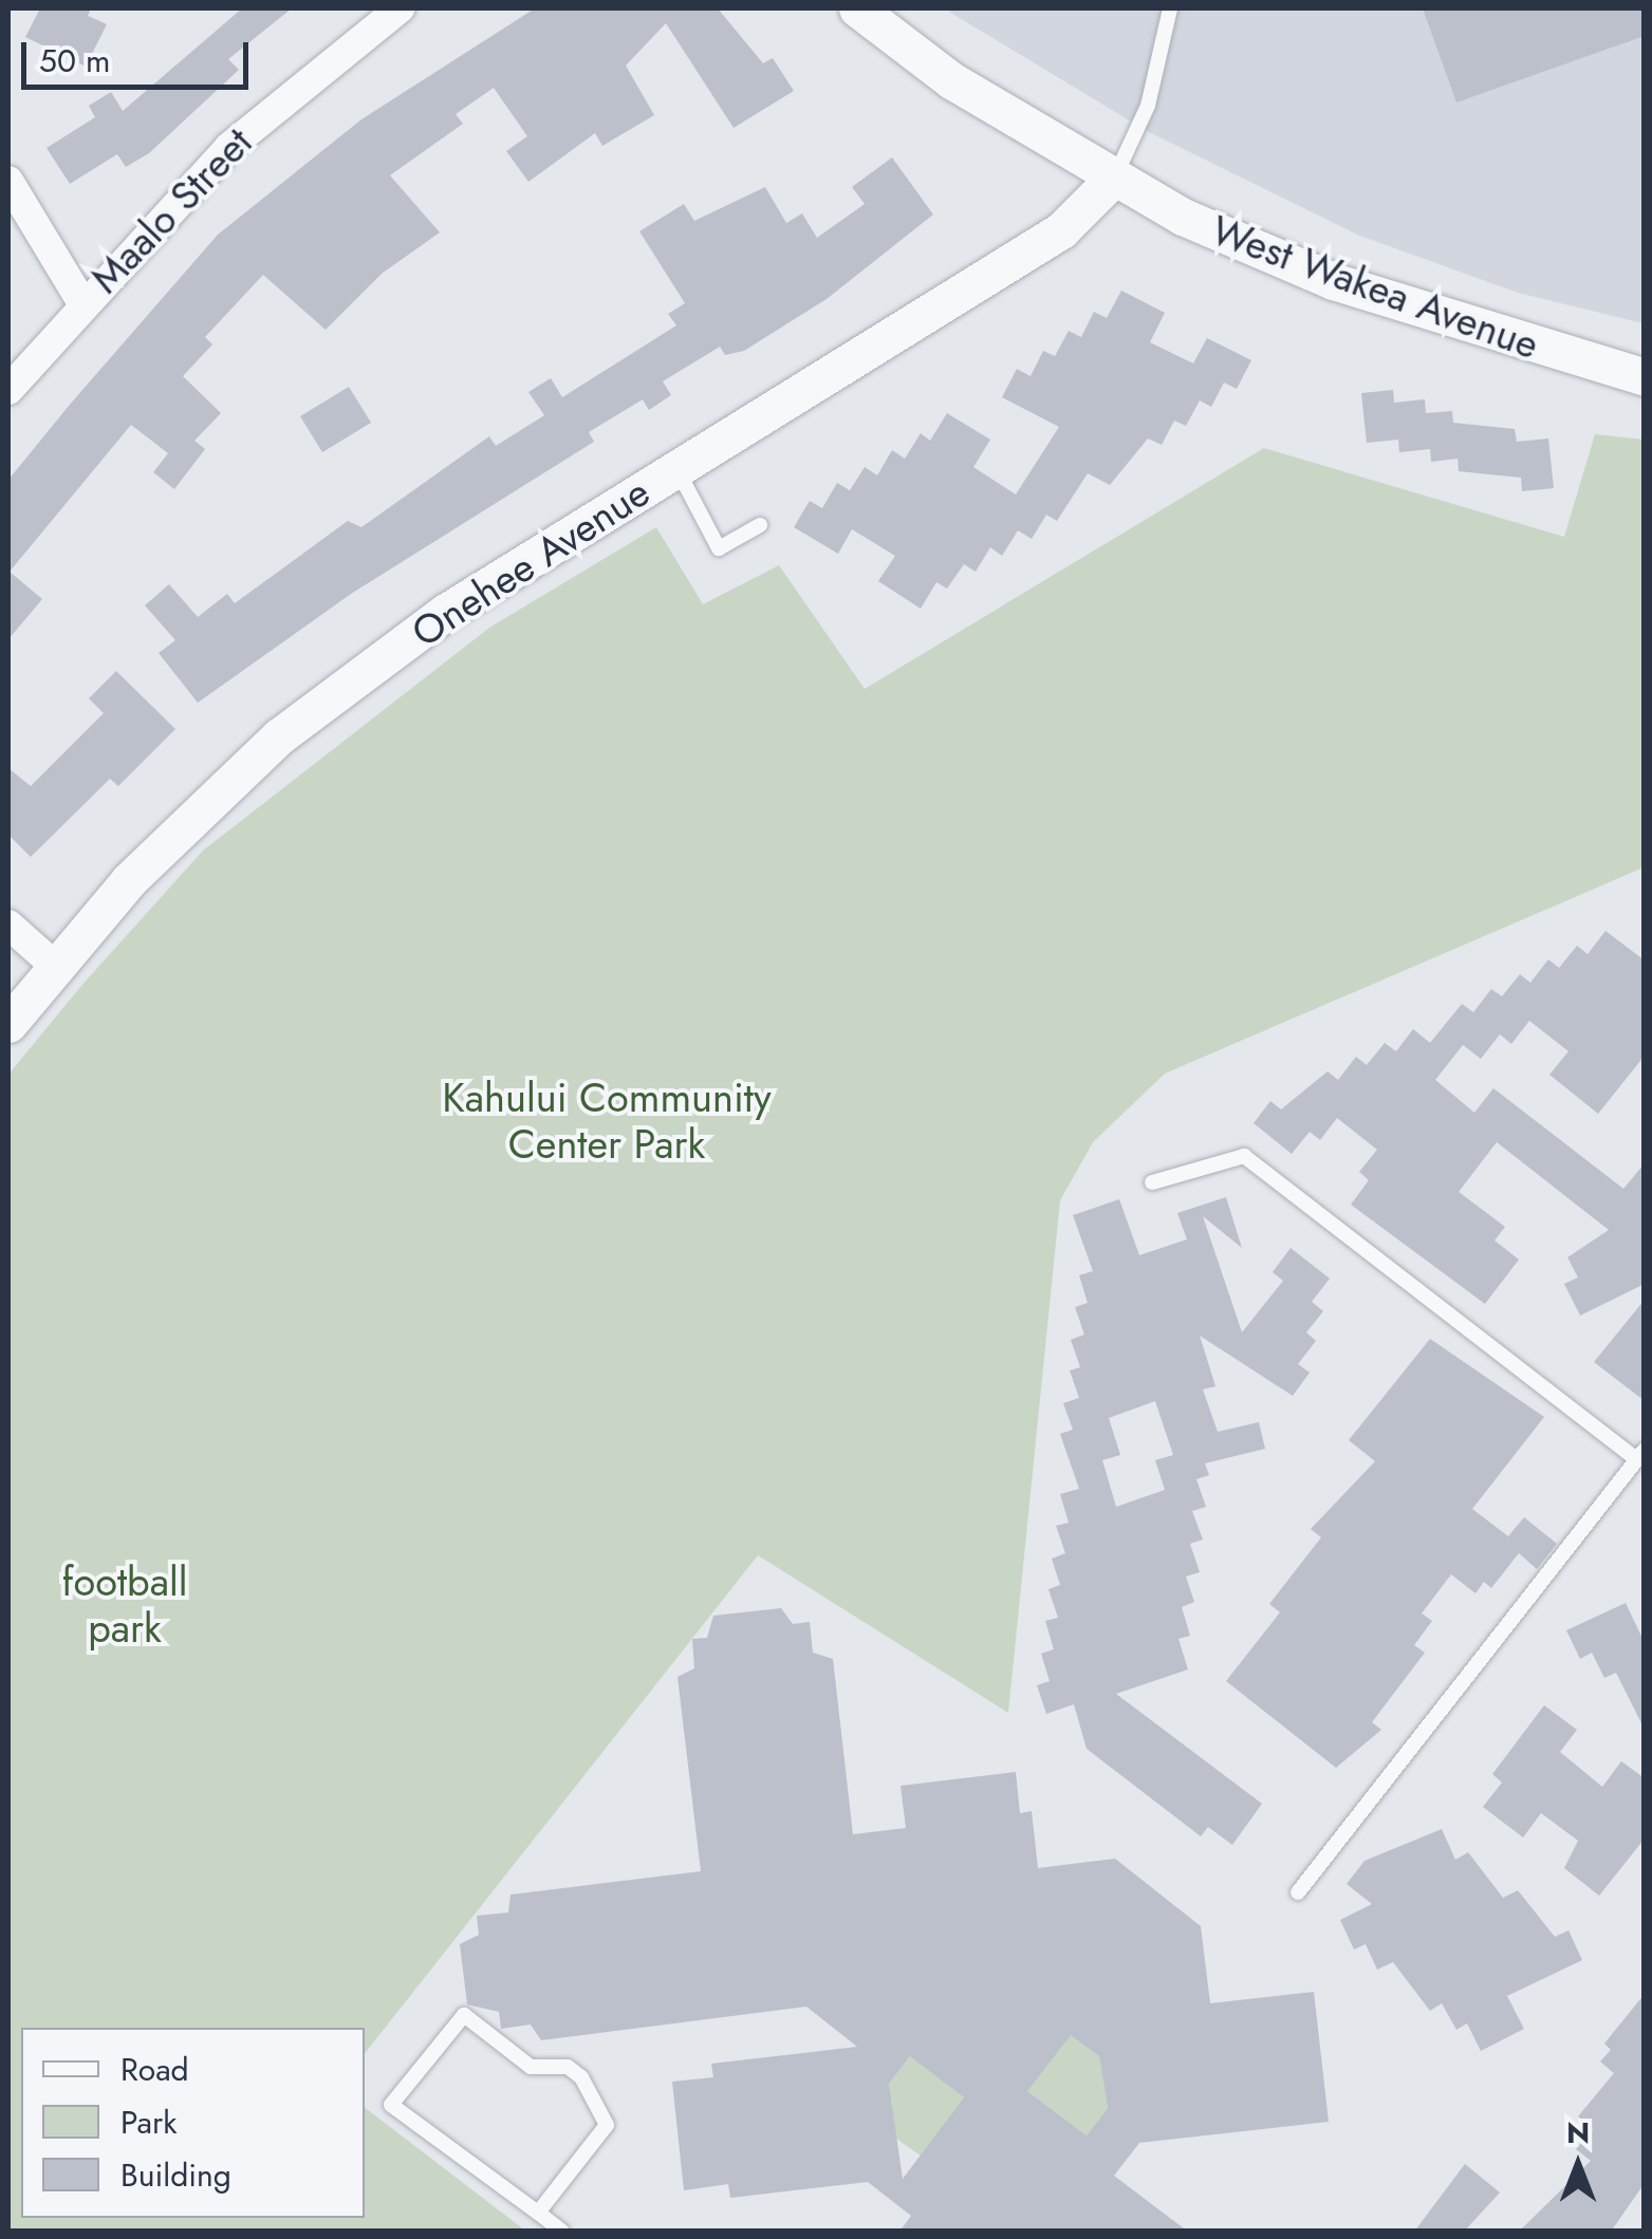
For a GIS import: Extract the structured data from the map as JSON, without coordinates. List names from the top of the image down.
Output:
{
  "streets": {
    "street": ["Maalo Street", "West Wakea Avenue", "Onehee Avenue"]
  },
  "crossings": [
    ["West Wakea Avenue", "Onehee Avenue"]
  ],
  "parks": ["Kahului Community Center Park", "football park"],
  "legend": ["Road", "Park", "Building"],
  "scale_bar": "50 m",
  "north": "top"
}
